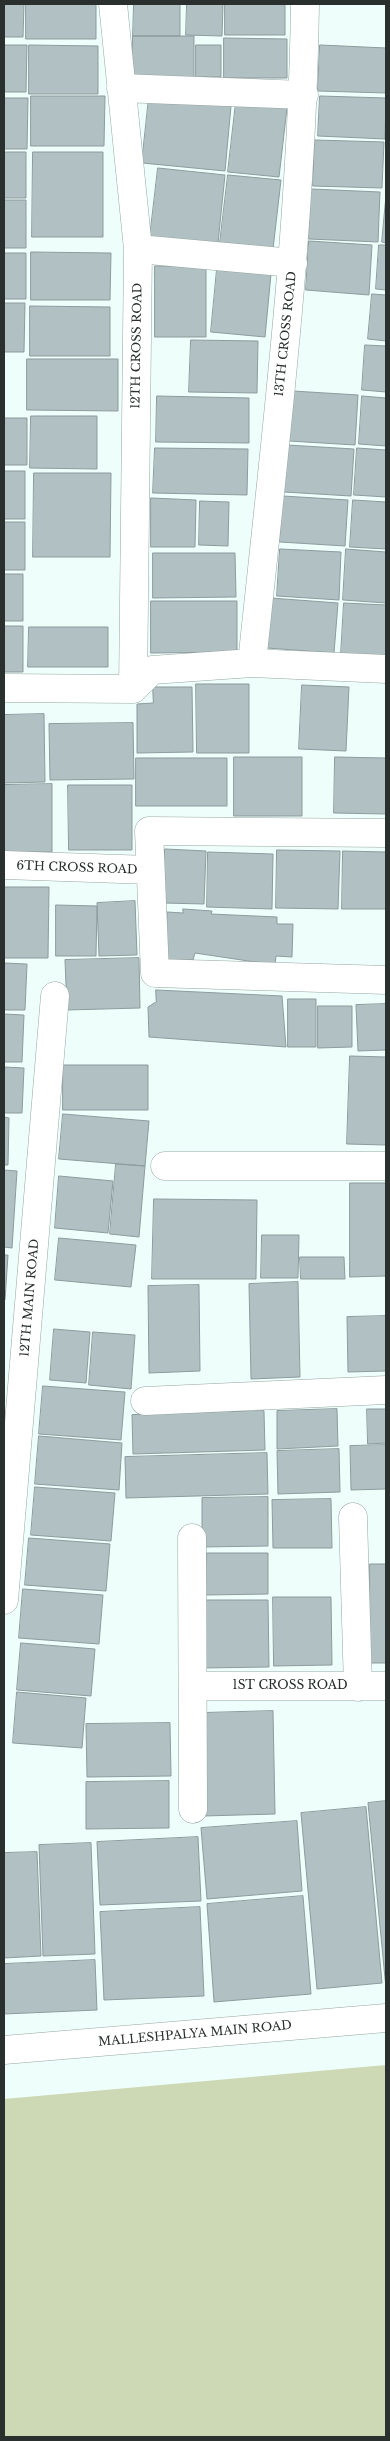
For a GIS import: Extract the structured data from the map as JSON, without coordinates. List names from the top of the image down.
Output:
{
  "streets": {
    "street": [
      "13TH CROSS ROAD",
      "12TH CROSS ROAD",
      "6TH CROSS ROAD",
      "12TH MAIN ROAD",
      "1ST CROSS ROAD",
      "MALLESHPALYA MAIN ROAD"
    ]
  }
}
